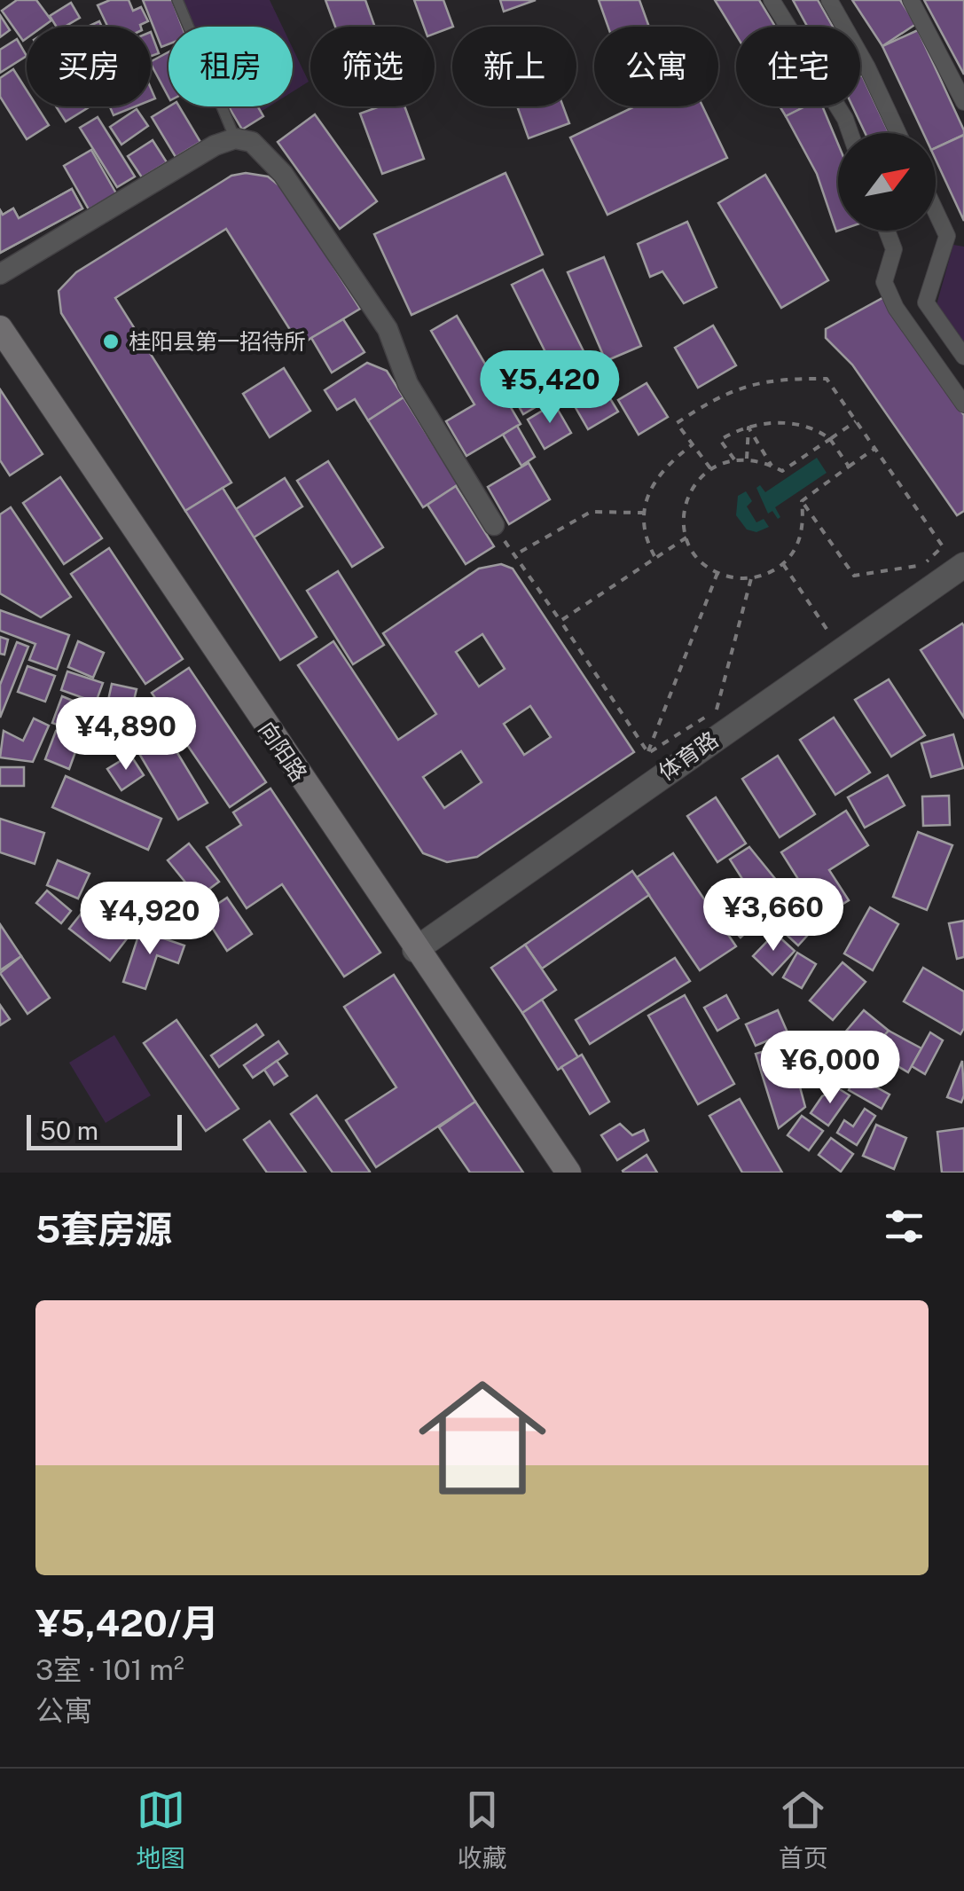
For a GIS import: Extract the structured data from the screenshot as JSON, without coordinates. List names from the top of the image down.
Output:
{
  "streets": {
    "main road": ["向阳路"],
    "street": ["体育路"]
  },
  "crossings": [
    ["向阳路", "体育路"]
  ],
  "places": ["桂阳县第一招待所"],
  "scale_bar": "50 m",
  "north": "top right",
  "page": {
    "chip": [
      "买房",
      "租房",
      "筛选",
      "新上",
      "公寓",
      "住宅"
    ],
    "price": [
      "¥5,420",
      "¥4,890",
      "¥3,660",
      "¥4,920",
      "¥6,000"
    ],
    "scale": "50 m",
    "heading": "5套房源",
    "list": [
      {
        "name": "¥5,420/月",
        "note": "3室 · 101 m² · 公寓"
      }
    ],
    "tabs": ["地图", "收藏", "首页"]
  }
}
